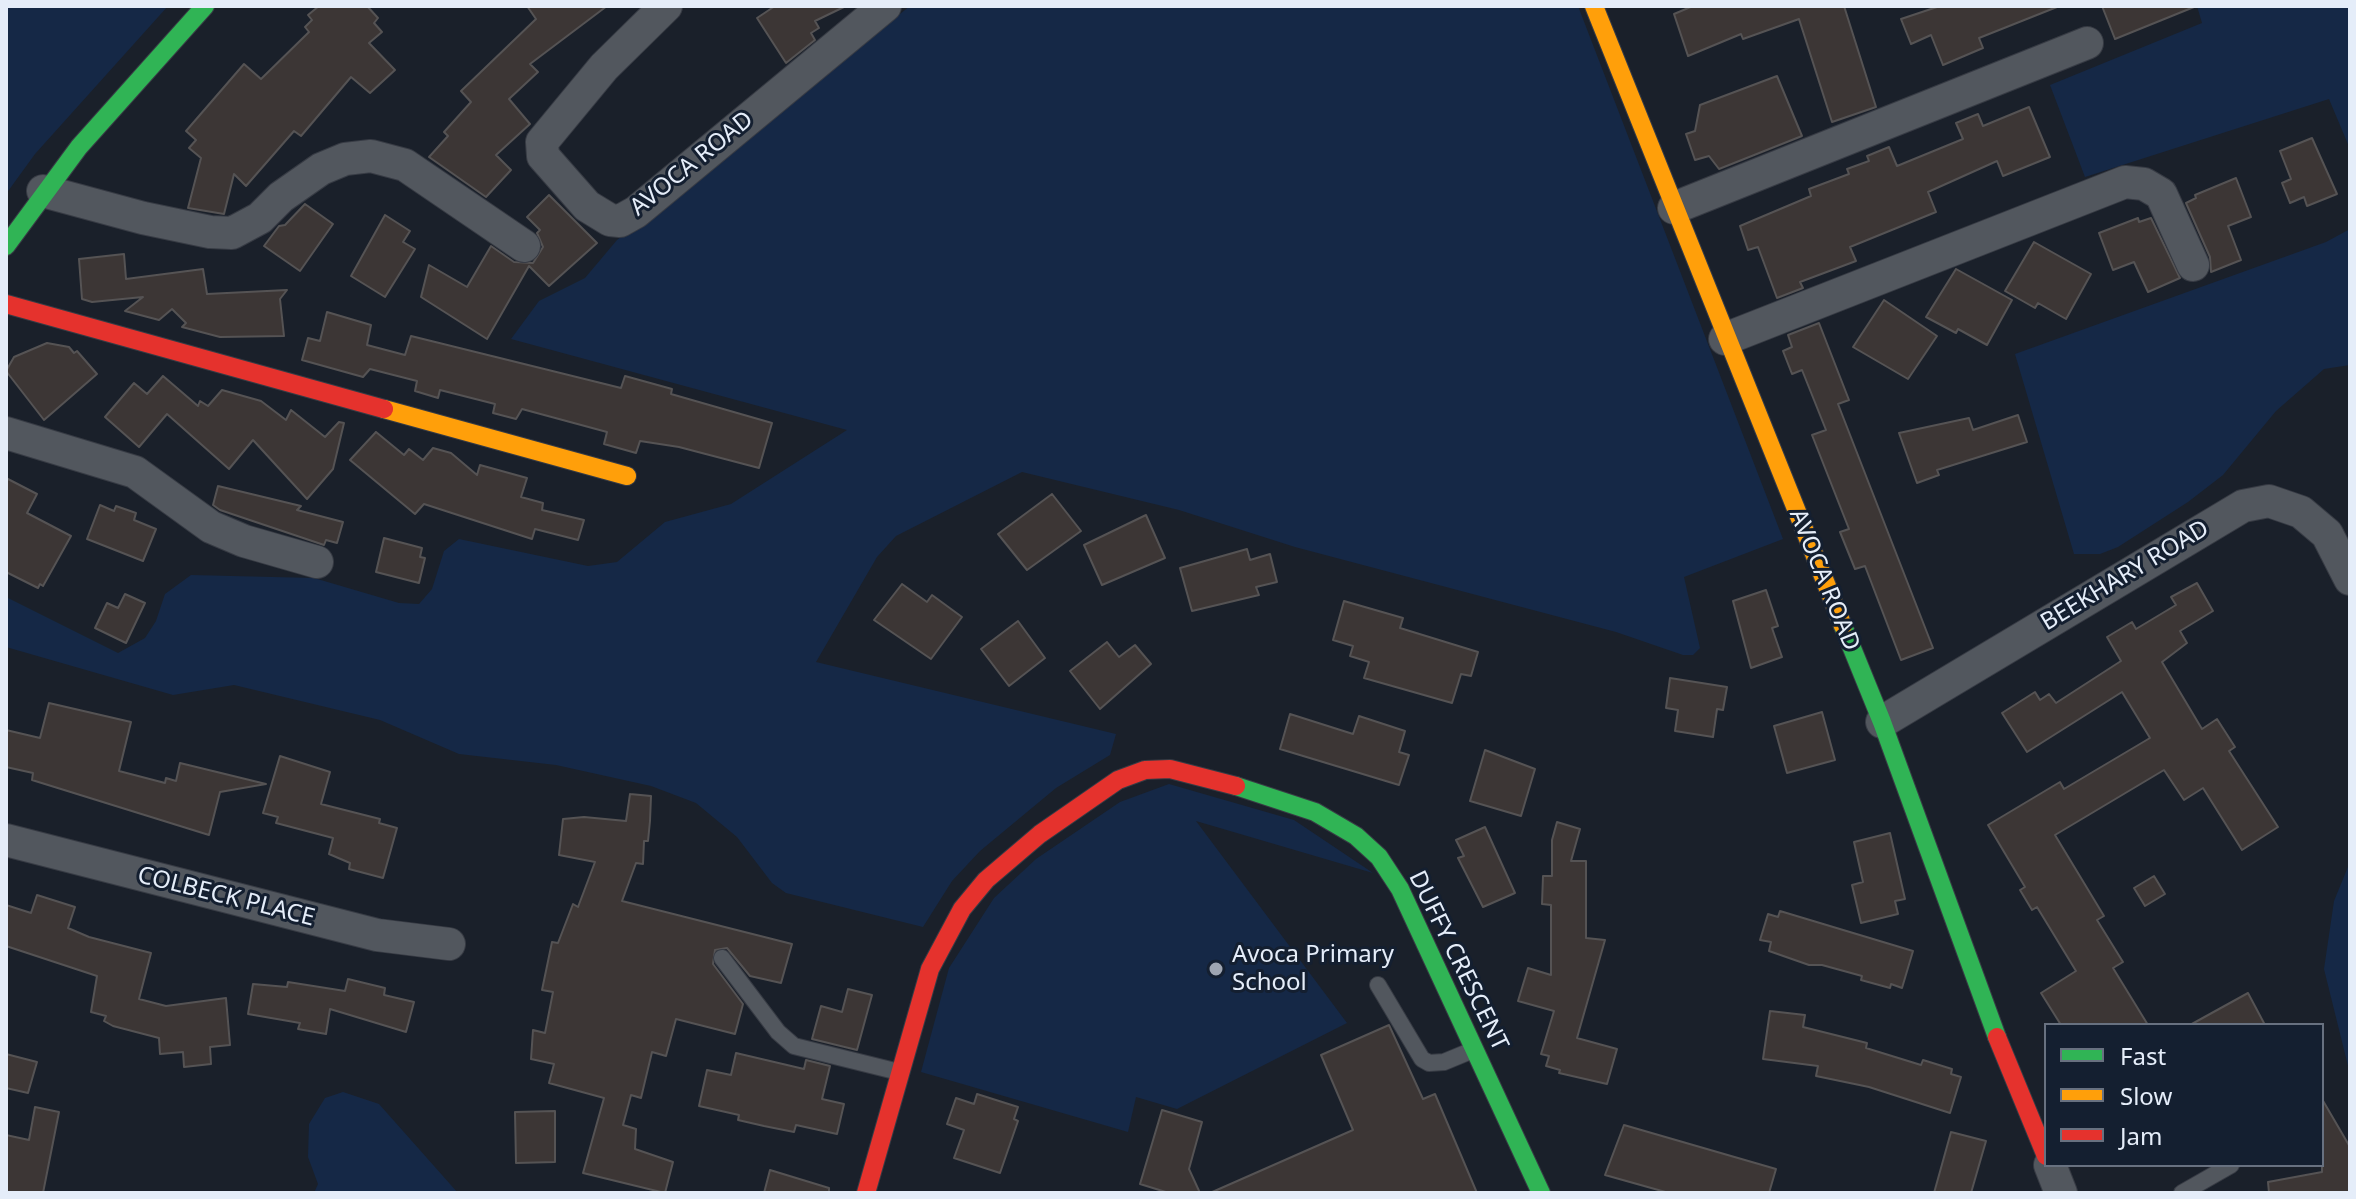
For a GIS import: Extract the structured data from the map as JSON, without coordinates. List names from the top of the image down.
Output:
{
  "streets": {
    "street": [
      "AVOCA ROAD",
      "BEEKHARY ROAD",
      "COLBECK PLACE",
      "DUFFY CRESCENT"
    ]
  },
  "crossings": [
    ["AVOCA ROAD", "BEEKHARY ROAD"]
  ],
  "places": ["Avoca Primary School"],
  "legend": ["Fast", "Slow", "Jam"]
}
